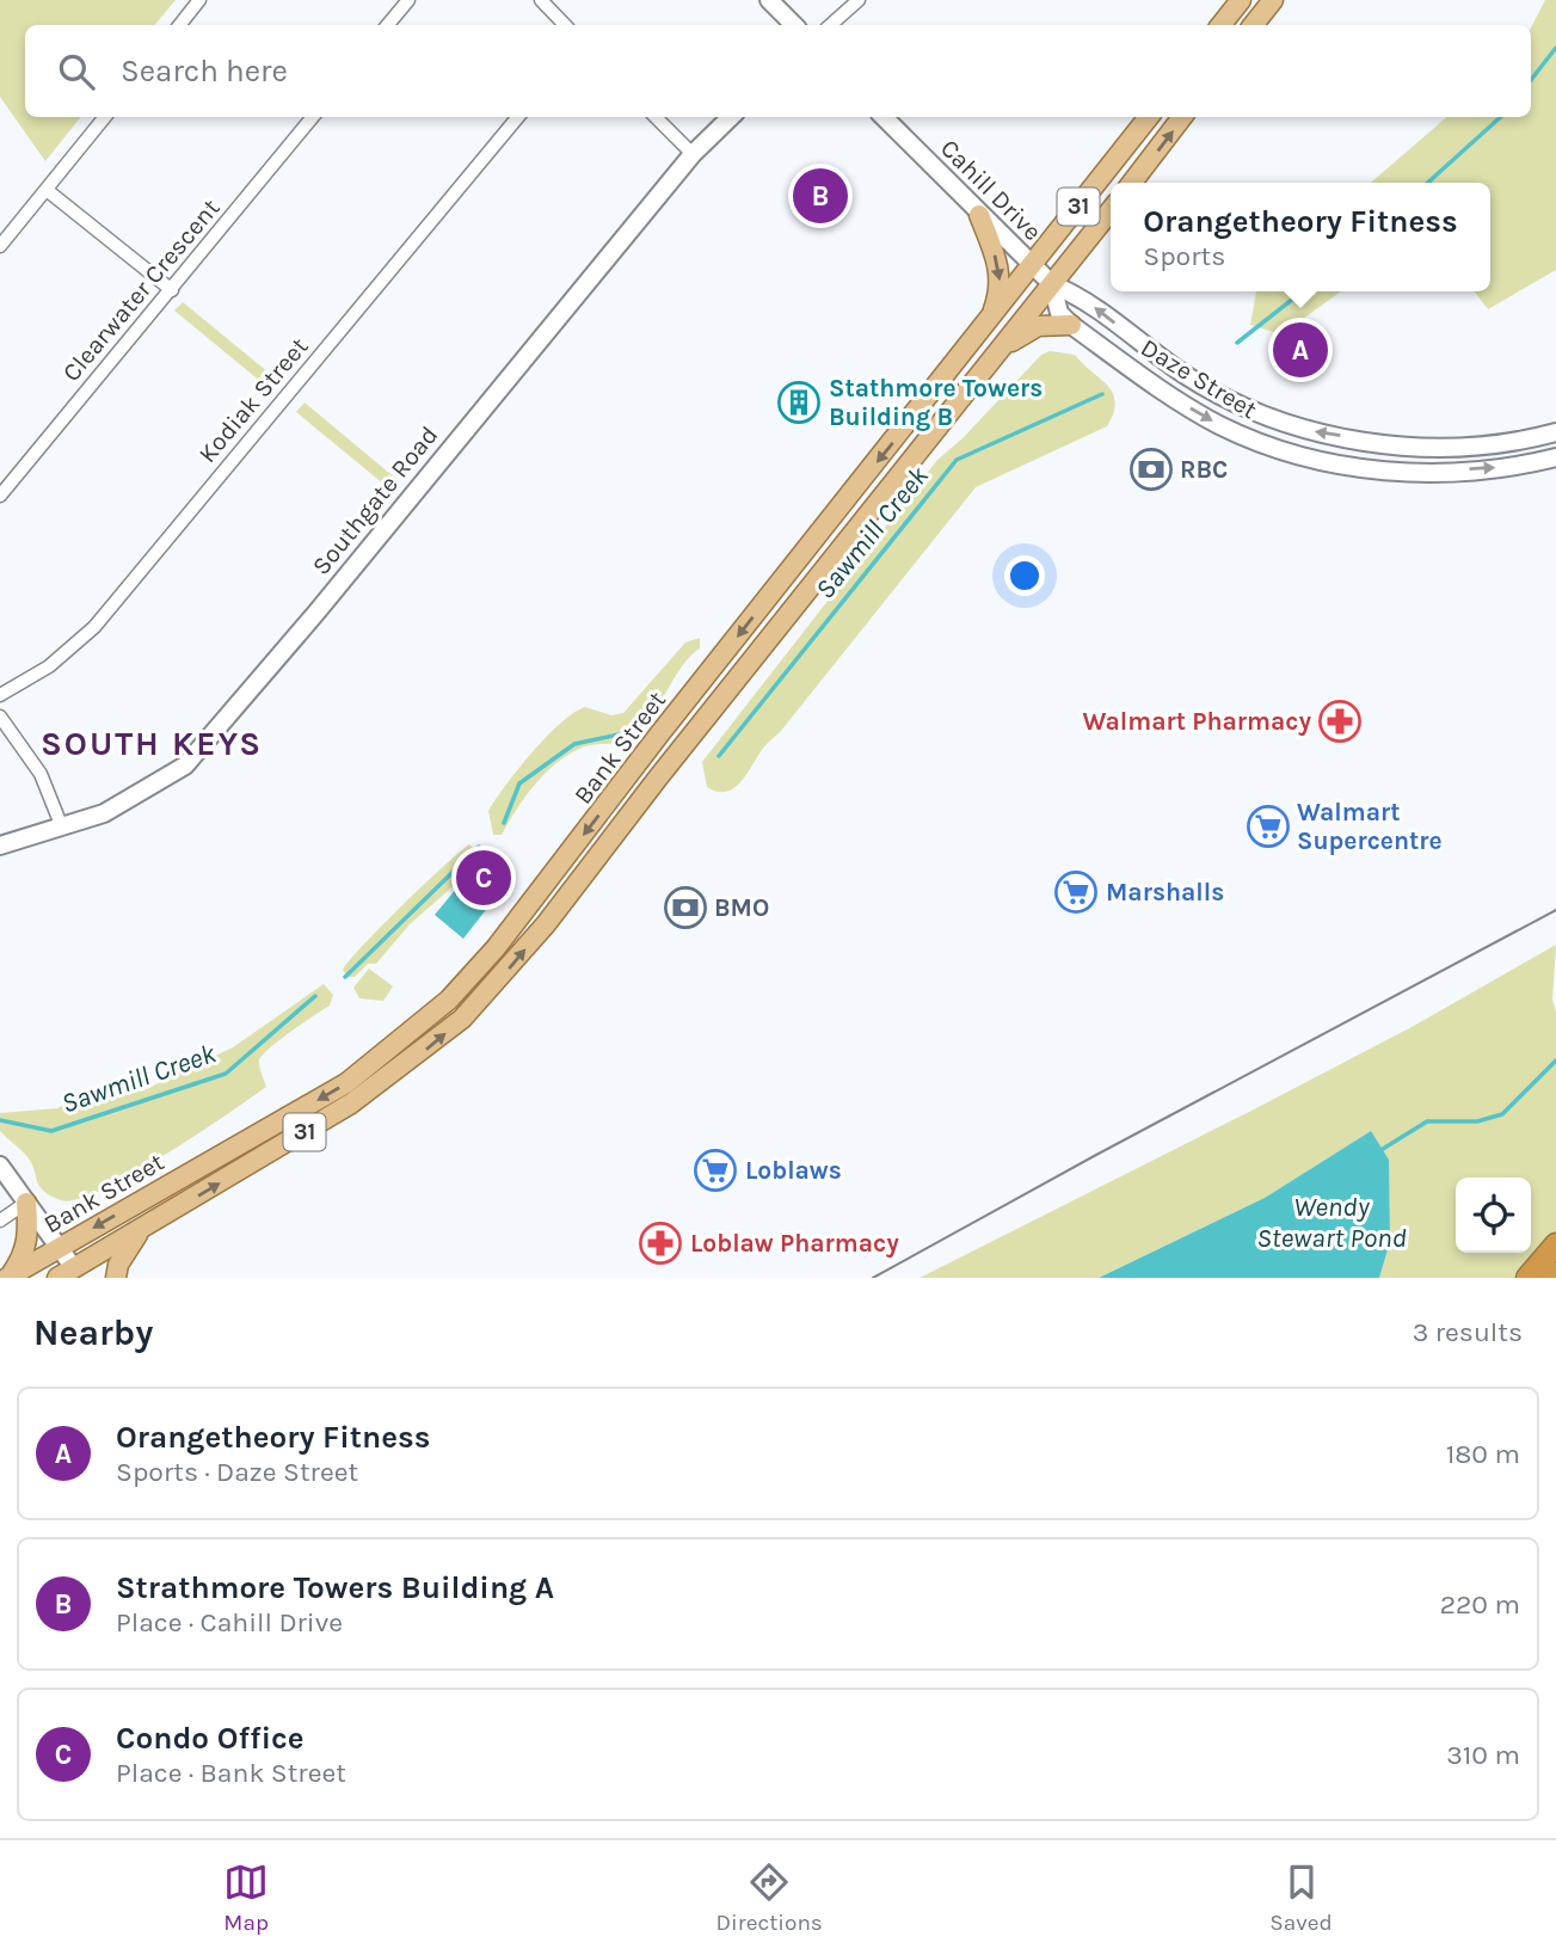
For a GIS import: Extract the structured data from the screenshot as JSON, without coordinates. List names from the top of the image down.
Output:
{
  "streets": {
    "main road": ["31", "Bank Street"],
    "street": [
      "Cahill Drive",
      "Clearwater Crescent",
      "Daze Street",
      "Kodiak Street",
      "Southgate Road"
    ]
  },
  "crossings": [
    ["Cahill Drive", "Daze Street"],
    ["Cahill Drive", "Bank Street"],
    ["Daze Street", "Bank Street"]
  ],
  "districts": ["SOUTH KEYS"],
  "water": ["Sawmill Creek", "Wendy Stewart Pond"],
  "places": {
    "building": ["Stathmore Towers Building B"],
    "bank": ["RBC", "BMO"],
    "pharmacy": ["Walmart Pharmacy", "Loblaw Pharmacy"],
    "supermarket": ["Walmart Supercentre", "Marshalls", "Loblaws"]
  },
  "page": {
    "search": "Search here",
    "pins": ["B", "A", "C"],
    "popup": ["Orangetheory Fitness", "Sports"],
    "heading": ["Nearby", "3 results"],
    "list": [
      {
        "mark": "A",
        "name": "Orangetheory Fitness",
        "note": "Sports · Daze Street",
        "value": "180 m"
      },
      {
        "mark": "B",
        "name": "Strathmore Towers Building A",
        "note": "Place · Cahill Drive",
        "value": "220 m"
      },
      {
        "mark": "C",
        "name": "Condo Office",
        "note": "Place · Bank Street",
        "value": "310 m"
      }
    ],
    "nav": ["Map", "Directions", "Saved"]
  }
}
